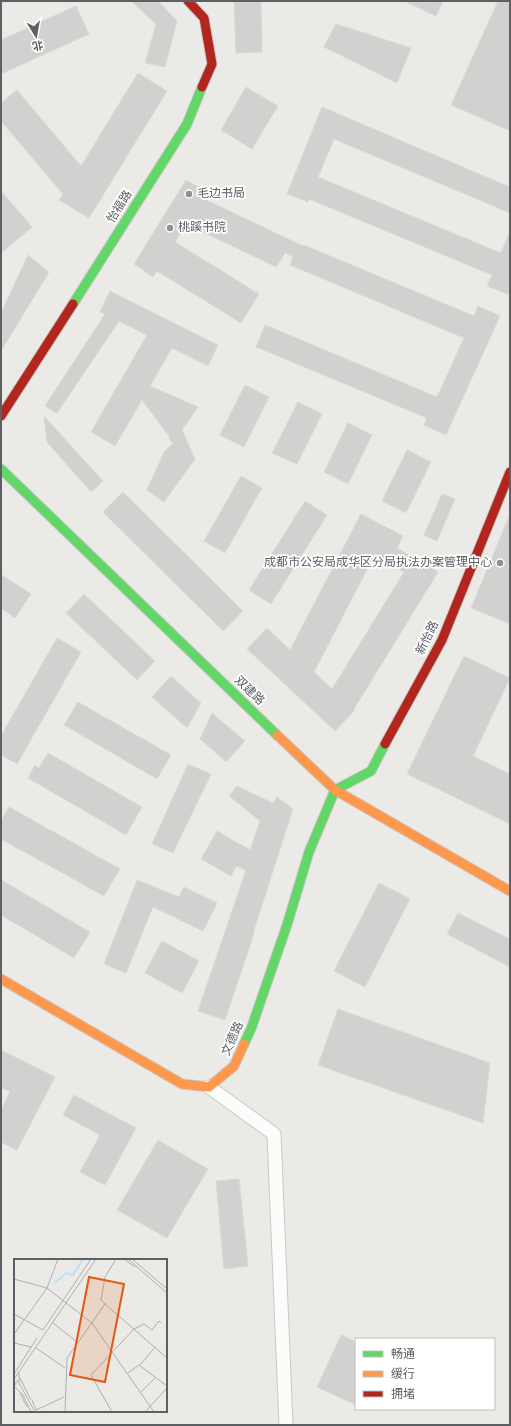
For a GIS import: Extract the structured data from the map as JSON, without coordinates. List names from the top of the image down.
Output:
{
  "streets": {
    "street": [
      "怡福路",
      "新怡路",
      "双建路",
      "文德路"
    ]
  },
  "crossings": [
    ["新怡路", "双建路"],
    ["新怡路", "文德路"],
    ["双建路", "文德路"]
  ],
  "places": ["毛边书局", "桃蹊书院", "成都市公安局成华区分局执法办案管理中心"],
  "legend": ["畅通", "缓行", "拥堵"],
  "north": "bottom"
}
